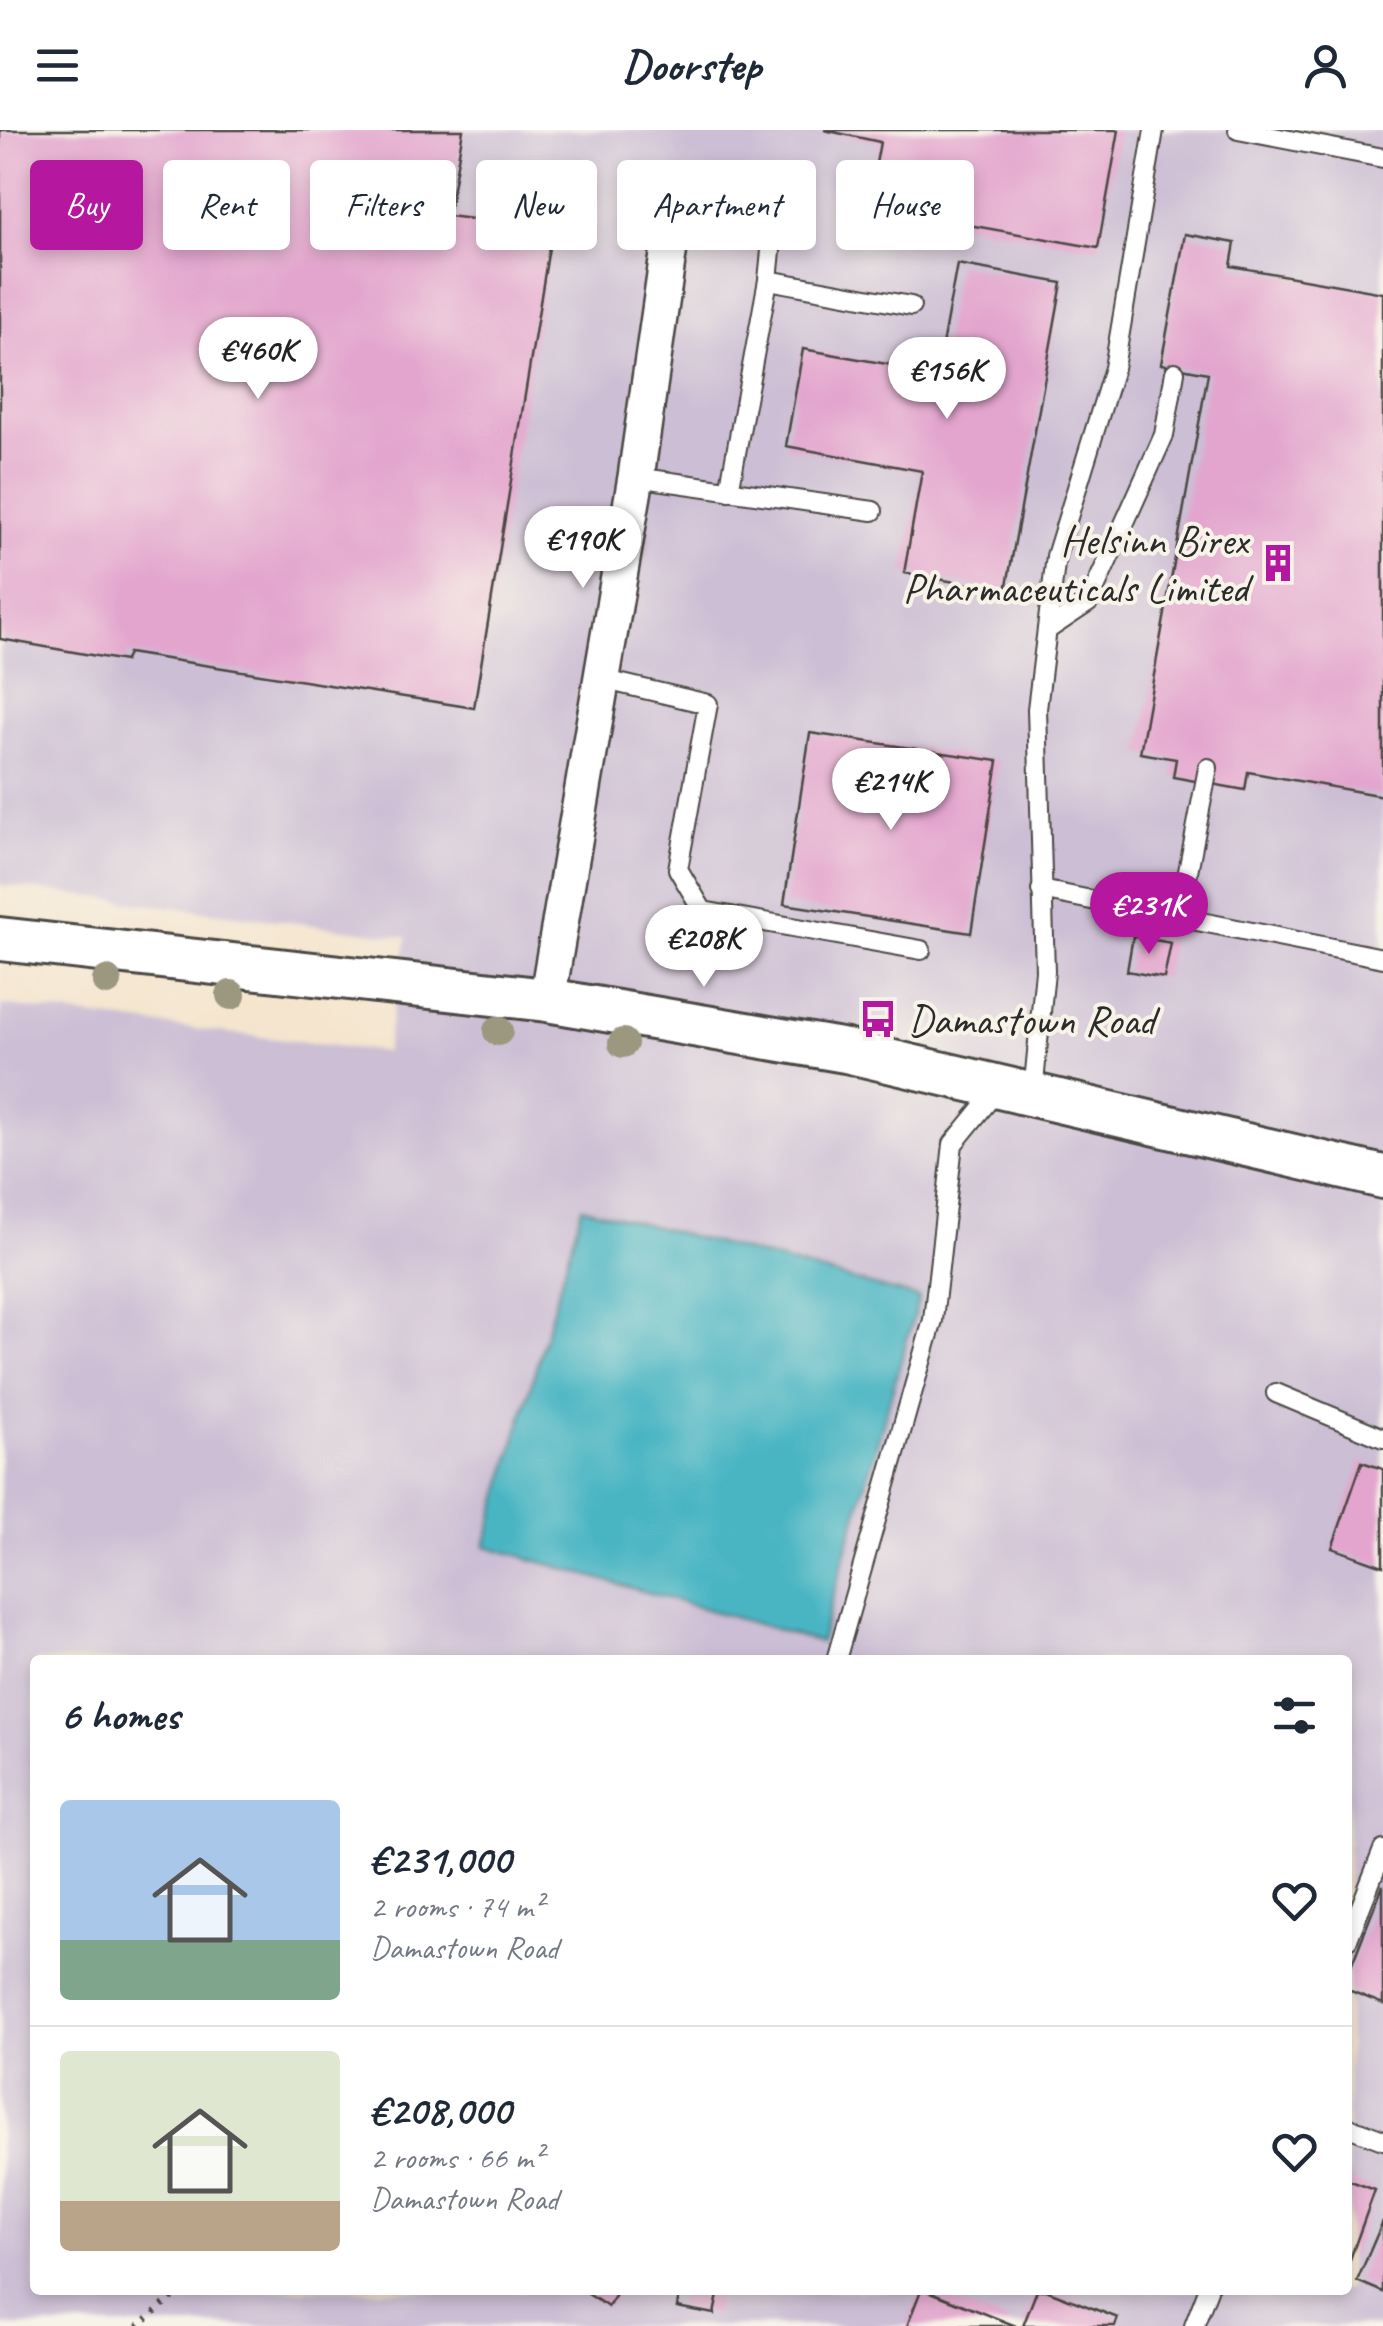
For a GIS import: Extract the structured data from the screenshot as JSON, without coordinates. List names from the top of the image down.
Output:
{
  "places": {
    "building": ["Helsinn Birex Pharmaceuticals Limited"],
    "bus stop": ["Damastown Road"]
  },
  "page": {
    "header": "Doorstep",
    "chip": [
      "Buy",
      "Rent",
      "Filters",
      "New",
      "Apartment",
      "House"
    ],
    "price": [
      "€460K",
      "€156K",
      "€190K",
      "€214K",
      "€231K",
      "€208K"
    ],
    "heading": "6 homes",
    "list": [
      {
        "name": "€231,000",
        "note": "2 rooms · 74 m² · Damastown Road"
      },
      {
        "name": "€208,000",
        "note": "2 rooms · 66 m² · Damastown Road"
      }
    ]
  }
}
